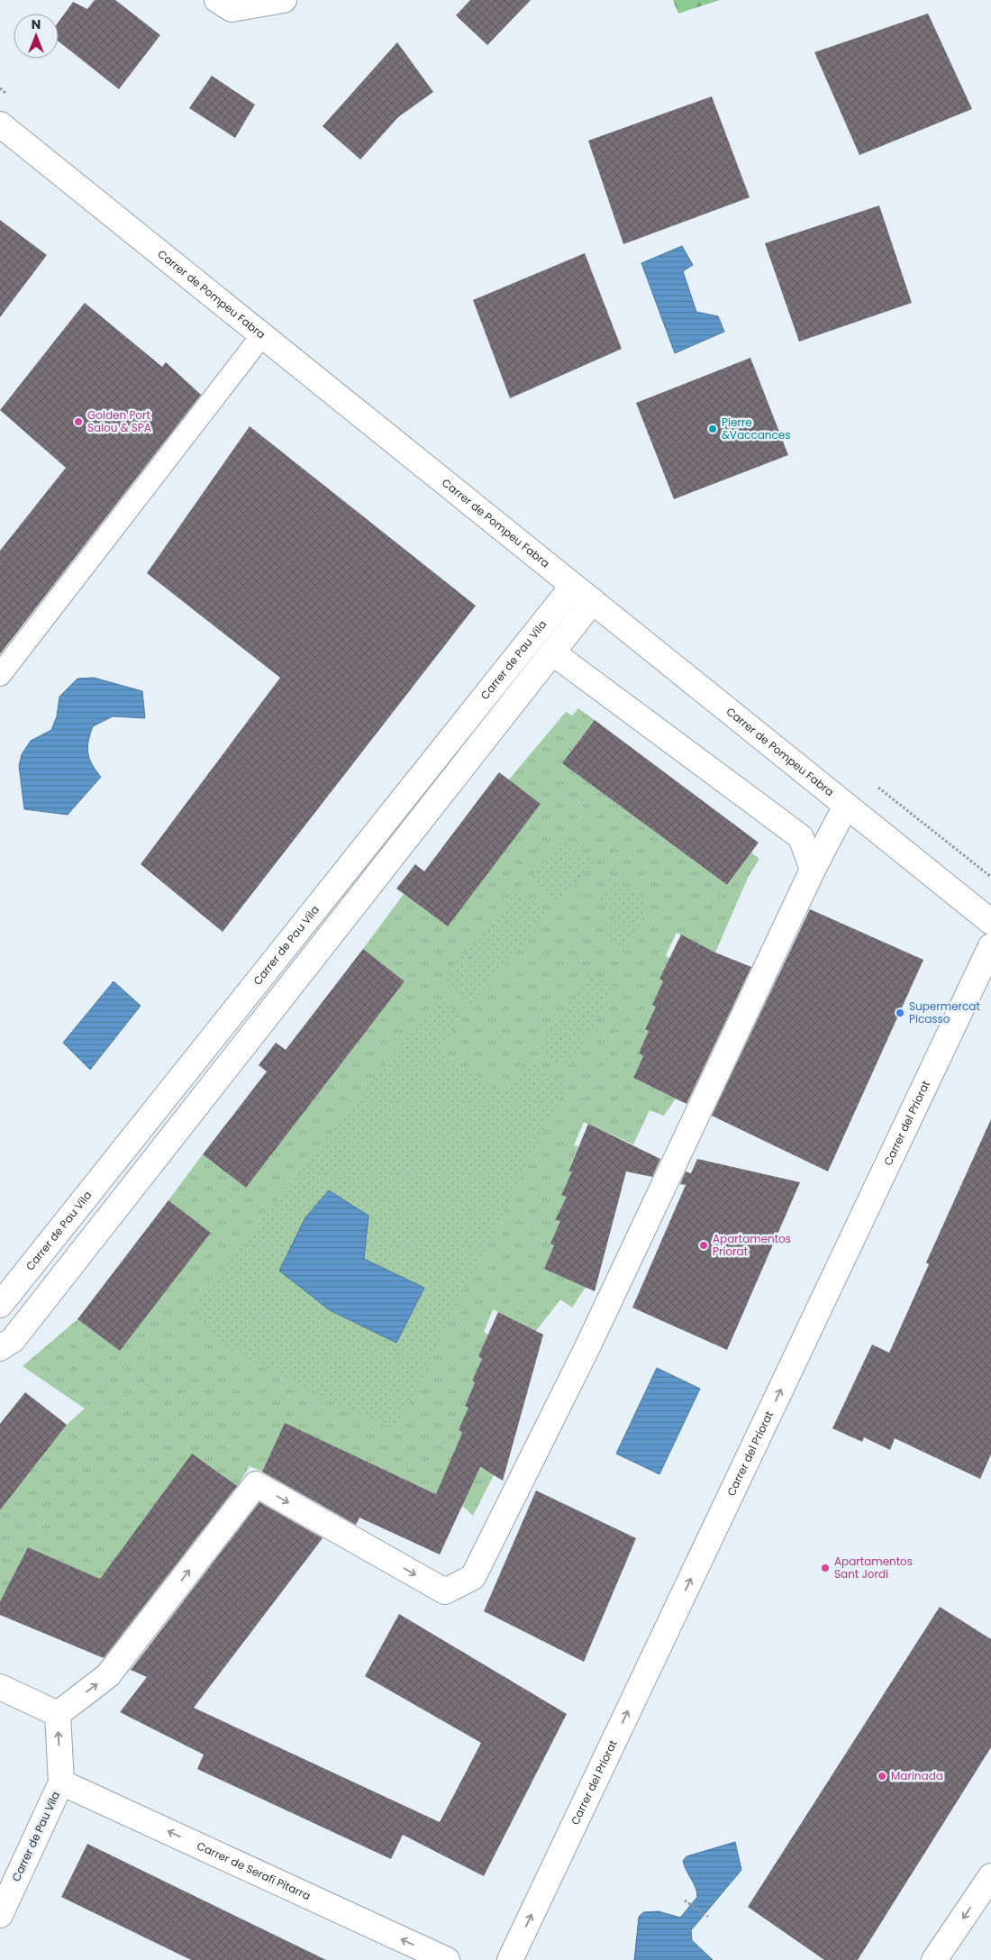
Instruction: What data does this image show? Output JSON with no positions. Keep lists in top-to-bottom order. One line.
{"streets":{"street":["Carrer de Pompeu Fabra","Carrer de Pau Vila","Carrer del Priorat","Carrer de Serafí Pitarra"]},"crossings":[["Carrer de Pompeu Fabra","Carrer de Pau Vila"],["Carrer de Pau Vila","Carrer de Serafí Pitarra"]],"one_way":["Carrer del Priorat","Carrer de Serafí Pitarra"],"places":["Golden Port Salou & SPA","Pierre &Vaccances","Supermercat Picasso","Apartamentos Priorat","Apartamentos Sant Jordi","Marinada"],"north":"top"}
